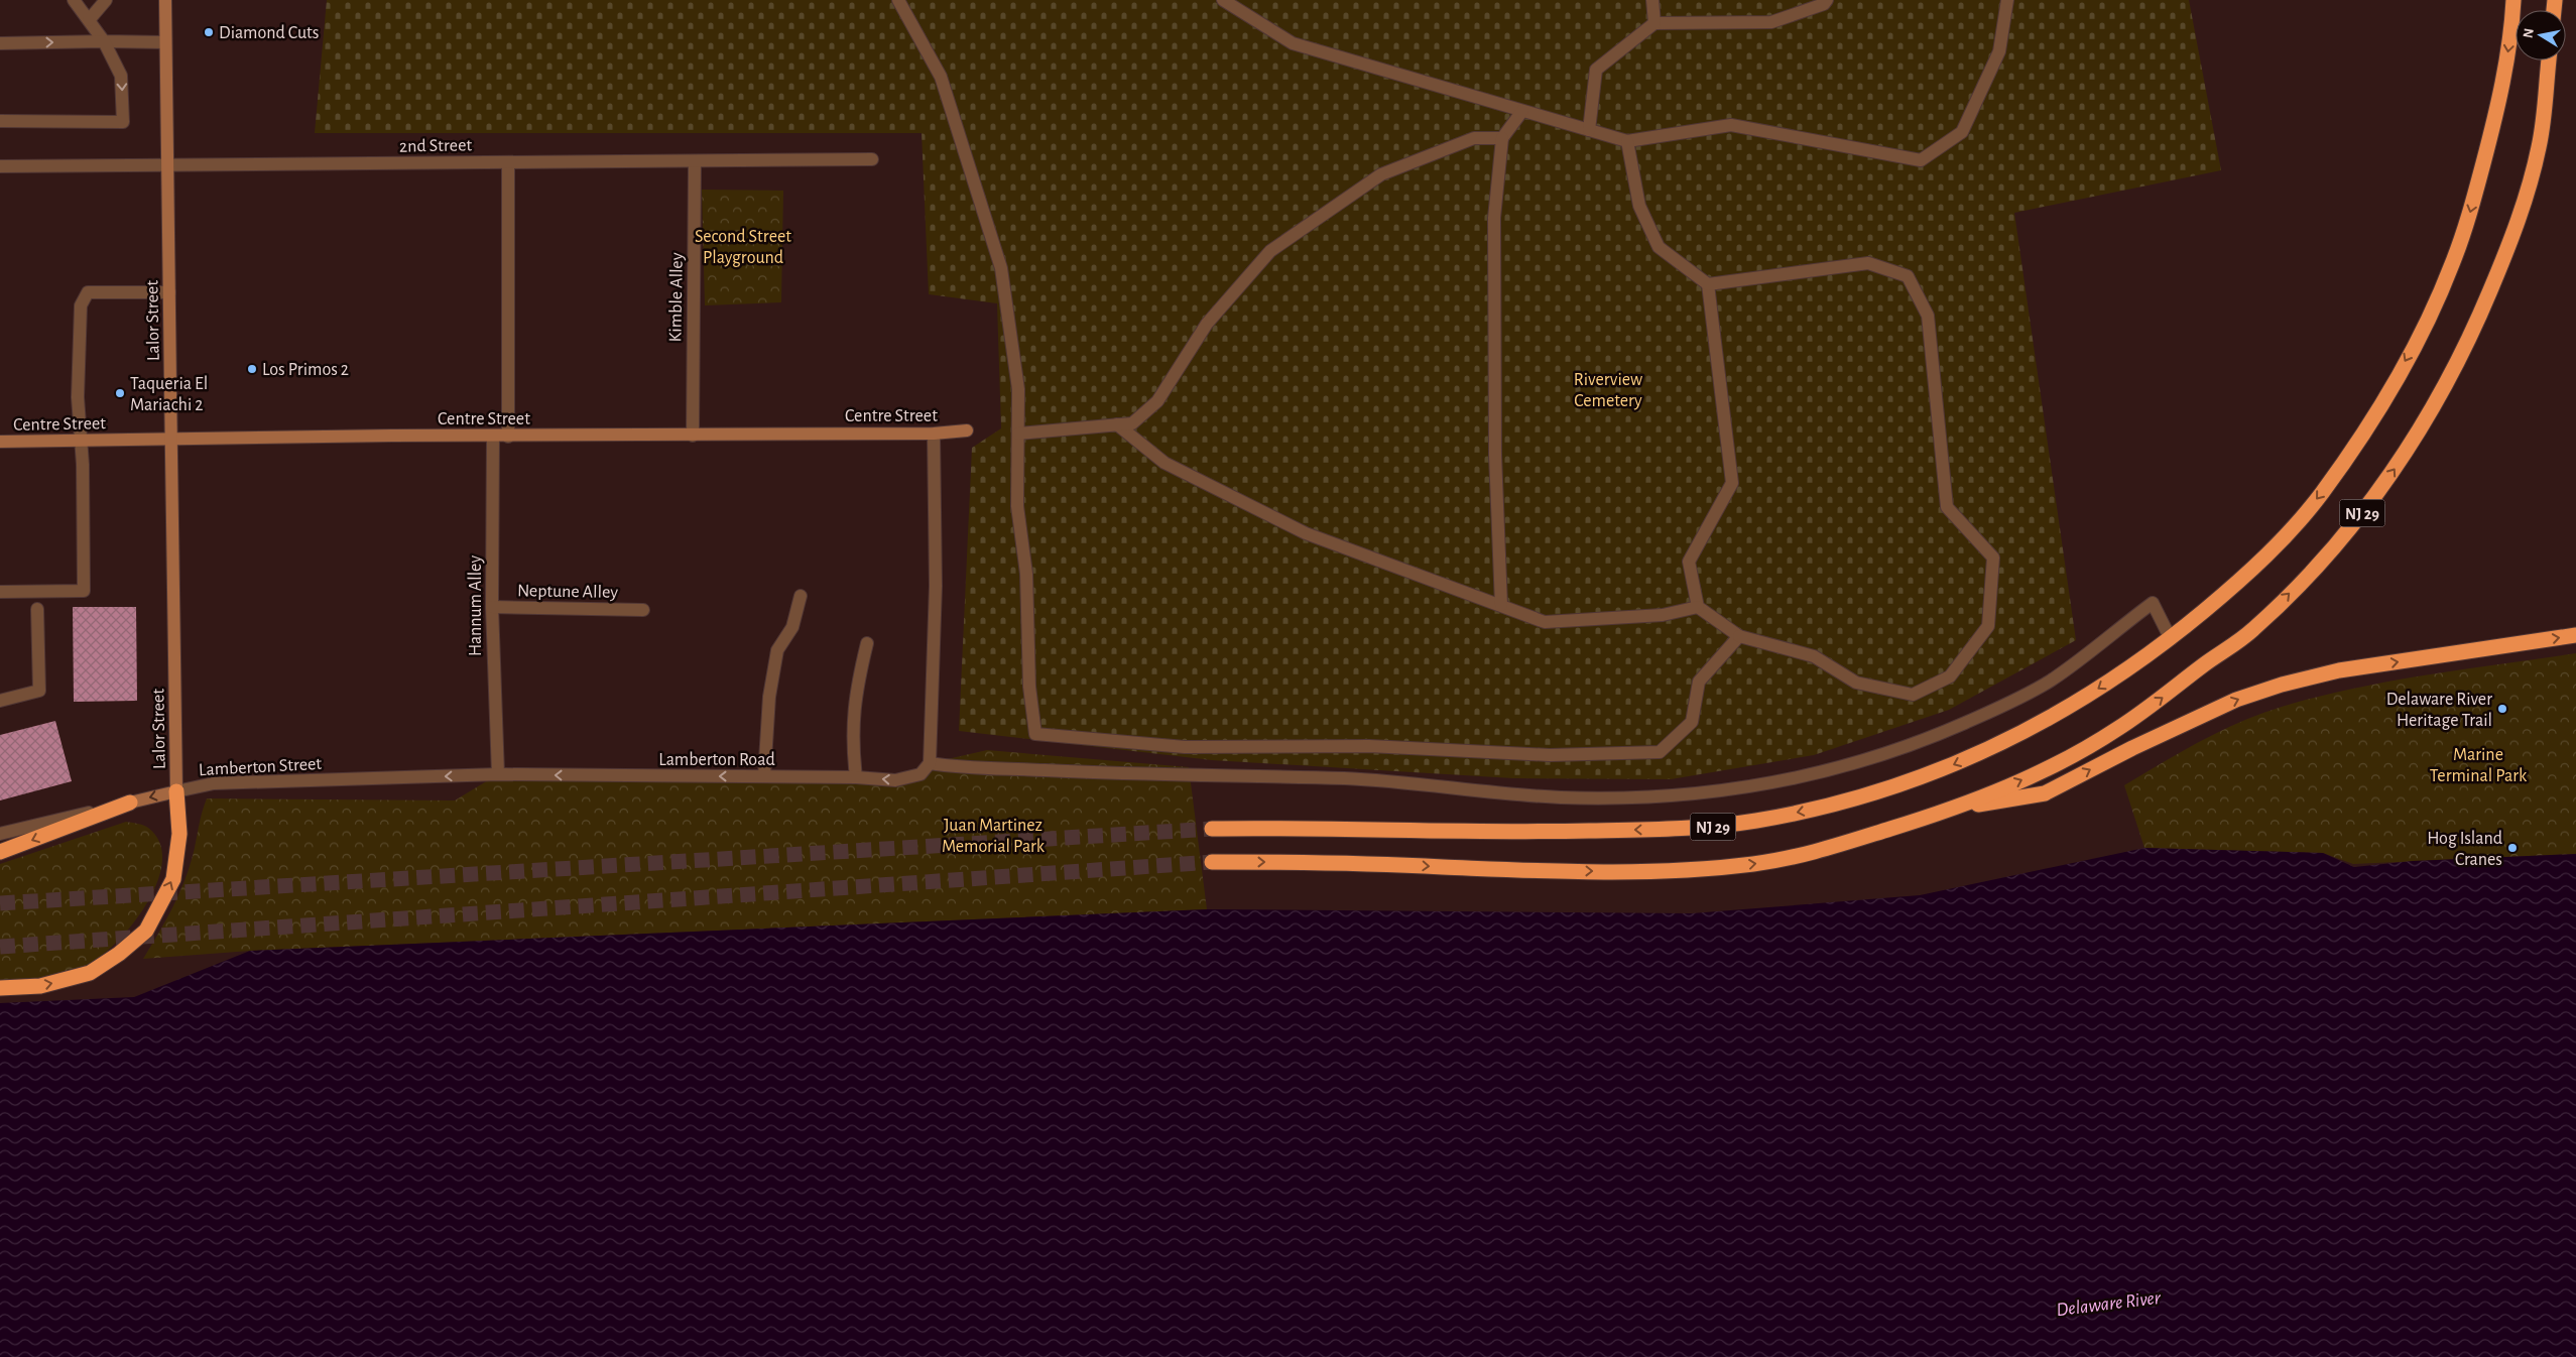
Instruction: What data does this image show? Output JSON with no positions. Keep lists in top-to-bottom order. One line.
{"streets":{"highway":["NJ 29"],"street":["2nd Street","Kimble Alley","Lalor Street","Centre Street","Neptune Alley","Hannum Alley","Lamberton Road","Lamberton Street"]},"crossings":[["2nd Street","Kimble Alley"],["2nd Street","Lalor Street"],["Kimble Alley","Centre Street"],["Lalor Street","Centre Street"],["Lalor Street","Lamberton Street"],["Centre Street","Hannum Alley"],["Neptune Alley","Hannum Alley"],["Hannum Alley","Lamberton Road"],["Hannum Alley","Lamberton Street"],["Lamberton Road","Lamberton Street"]],"one_way":["Lamberton Road","Lamberton Street"],"water":["Delaware River"],"parks":["Second Street Playground","Riverview Cemetery","Marine Terminal Park","Juan Martinez Memorial Park"],"places":["Diamond Cuts","Los Primos 2","Taqueria El Mariachi 2","Delaware River Heritage Trail","Hog Island Cranes"],"north":"left"}
